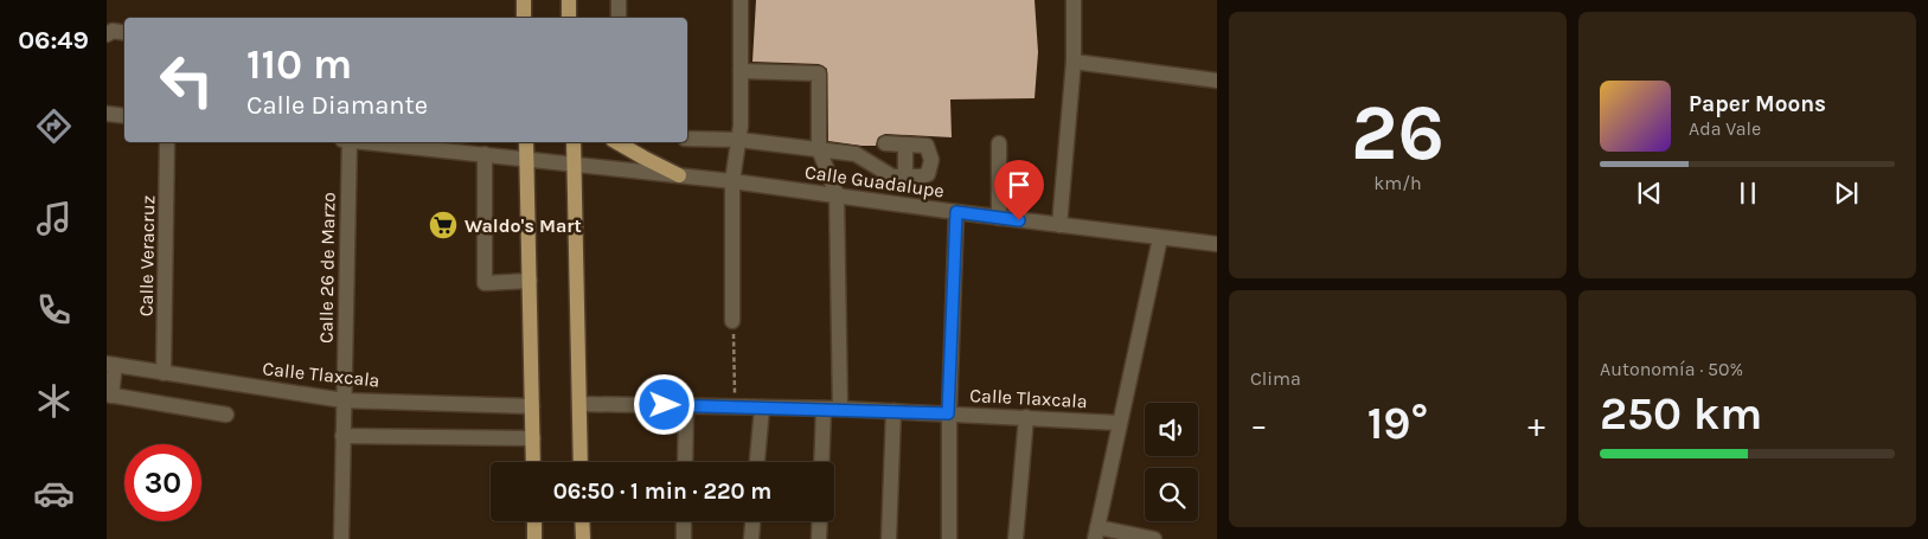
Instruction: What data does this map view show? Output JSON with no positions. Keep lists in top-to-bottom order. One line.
{"streets":{"street":["Calle Guadalupe","Calle Veracruz","Calle 26 de Marzo","Calle Tlaxcala"]},"crossings":[["Calle Veracruz","Calle Tlaxcala"],["Calle 26 de Marzo","Calle Tlaxcala"]],"places":{"supermarket":["Waldo's Mart"]},"page":{"tabs":"06:49","tile":[["26","km/h"],"Clima",["Autonomía · 50%","250 km"]],"turn":["110 m","Calle Diamante"],"song":["Paper Moons","Ada Vale"],"heat":["−","19°","+"],"limit":"30","trip":"06:50 · 1 min · 220 m"}}
